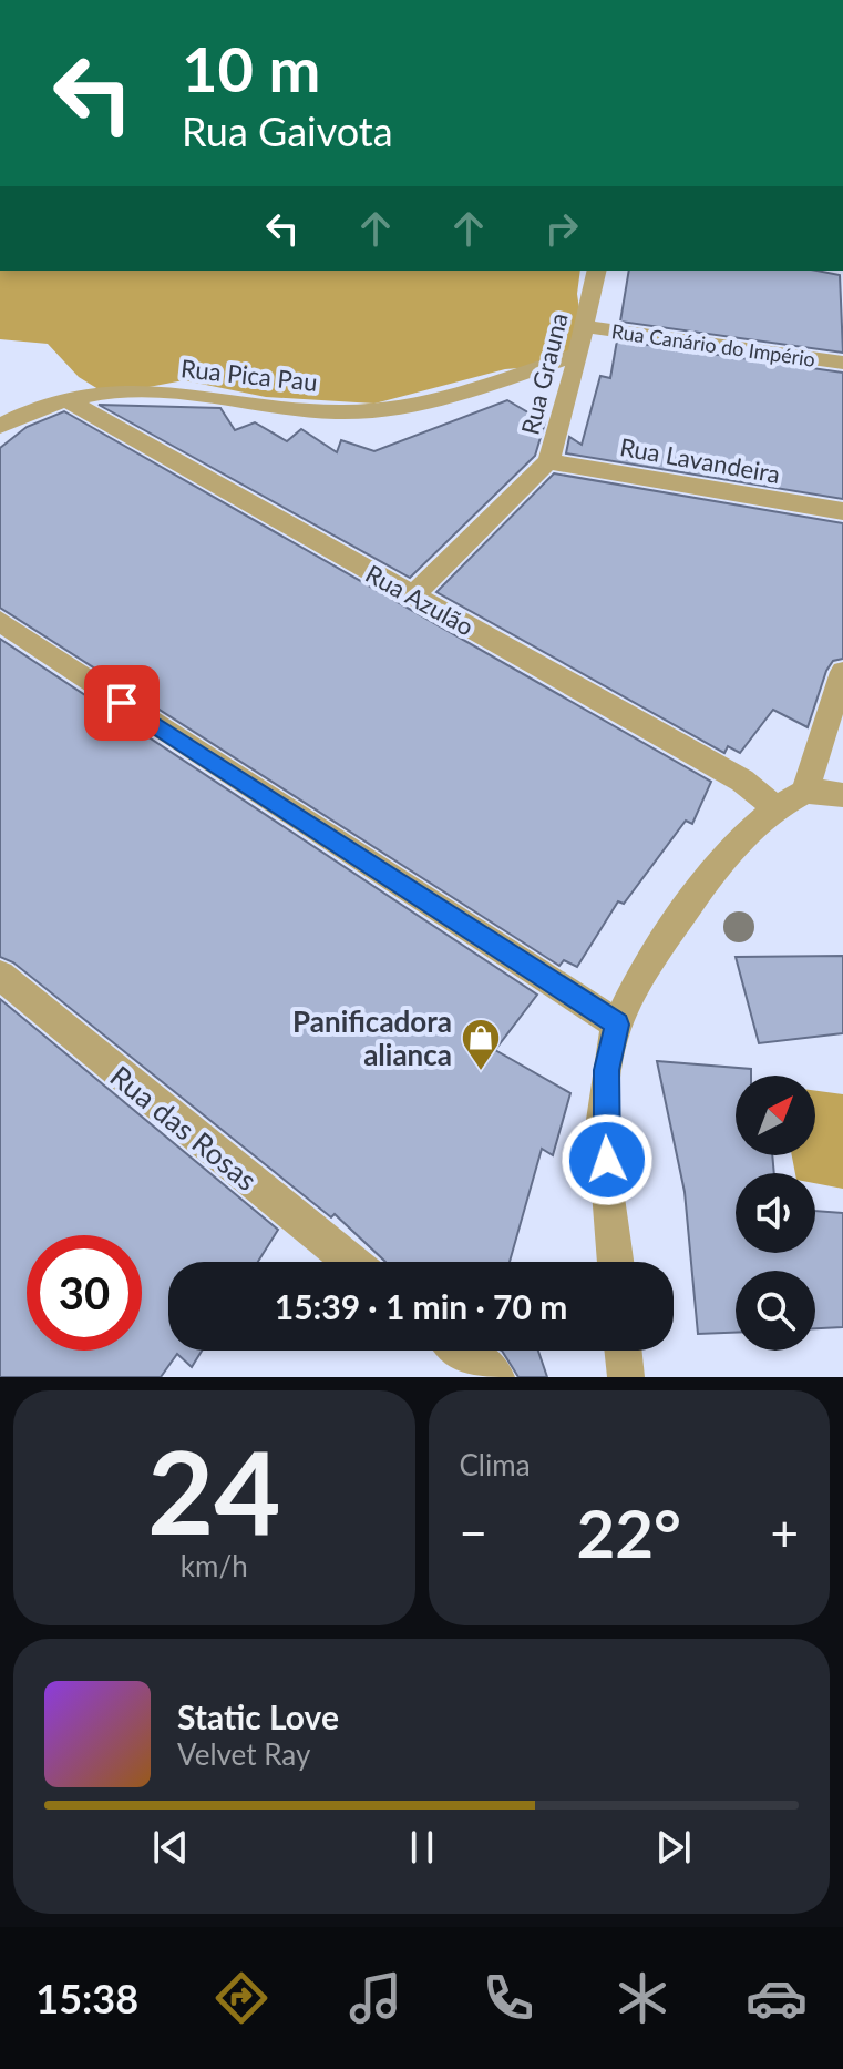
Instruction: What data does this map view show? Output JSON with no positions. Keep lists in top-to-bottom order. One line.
{"streets":{"street":["Rua Canário do Império","Rua Grauna","Rua Pica Pau","Rua Lavandeira","Rua Azulão","Rua das Rosas"]},"crossings":[["Rua Canário do Império","Rua Grauna"],["Rua Grauna","Rua Pica Pau"],["Rua Grauna","Rua Lavandeira"],["Rua Grauna","Rua Azulão"],["Rua Pica Pau","Rua Azulão"]],"places":{"shop":["Panificadora alianca"]},"north":"top right","page":{"turn":["10 m","Rua Gaivota"],"limit":"30","trip":"15:39 · 1 min · 70 m","tile":[["24","km/h"],"Clima"],"heat":["−","22°","+"],"song":["Static Love","Velvet Ray"],"tabs":"15:38"}}
